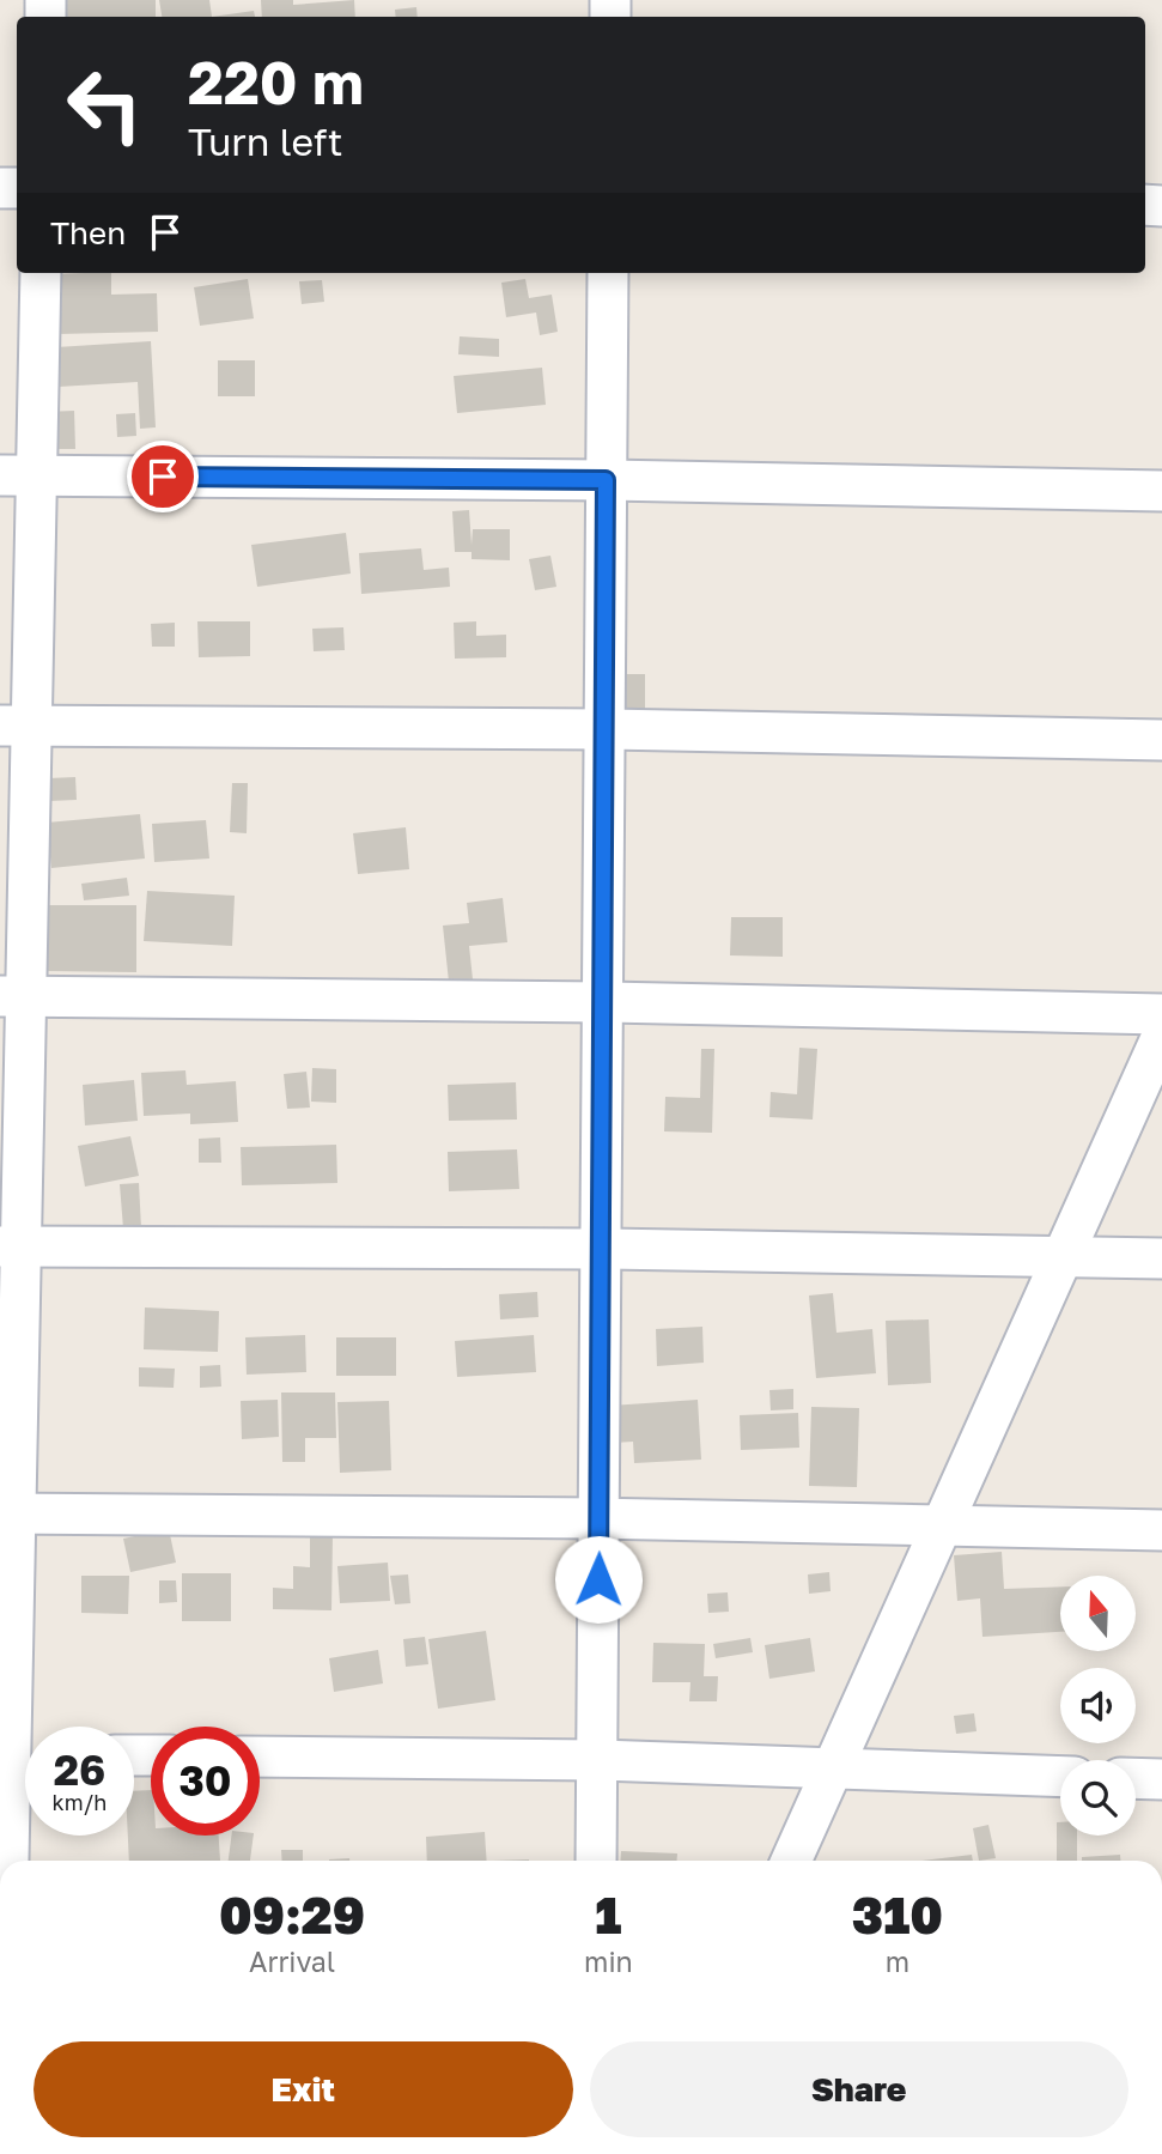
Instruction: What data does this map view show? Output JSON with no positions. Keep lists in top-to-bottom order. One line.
{"north":"top","page":{"turn":["220 m","Turn left"],"then":"Then","speed":"26 km/h","limit":"30","eta":["09:29","Arrival","1","min","310","m"],"buttons":["Exit","Share"]}}
